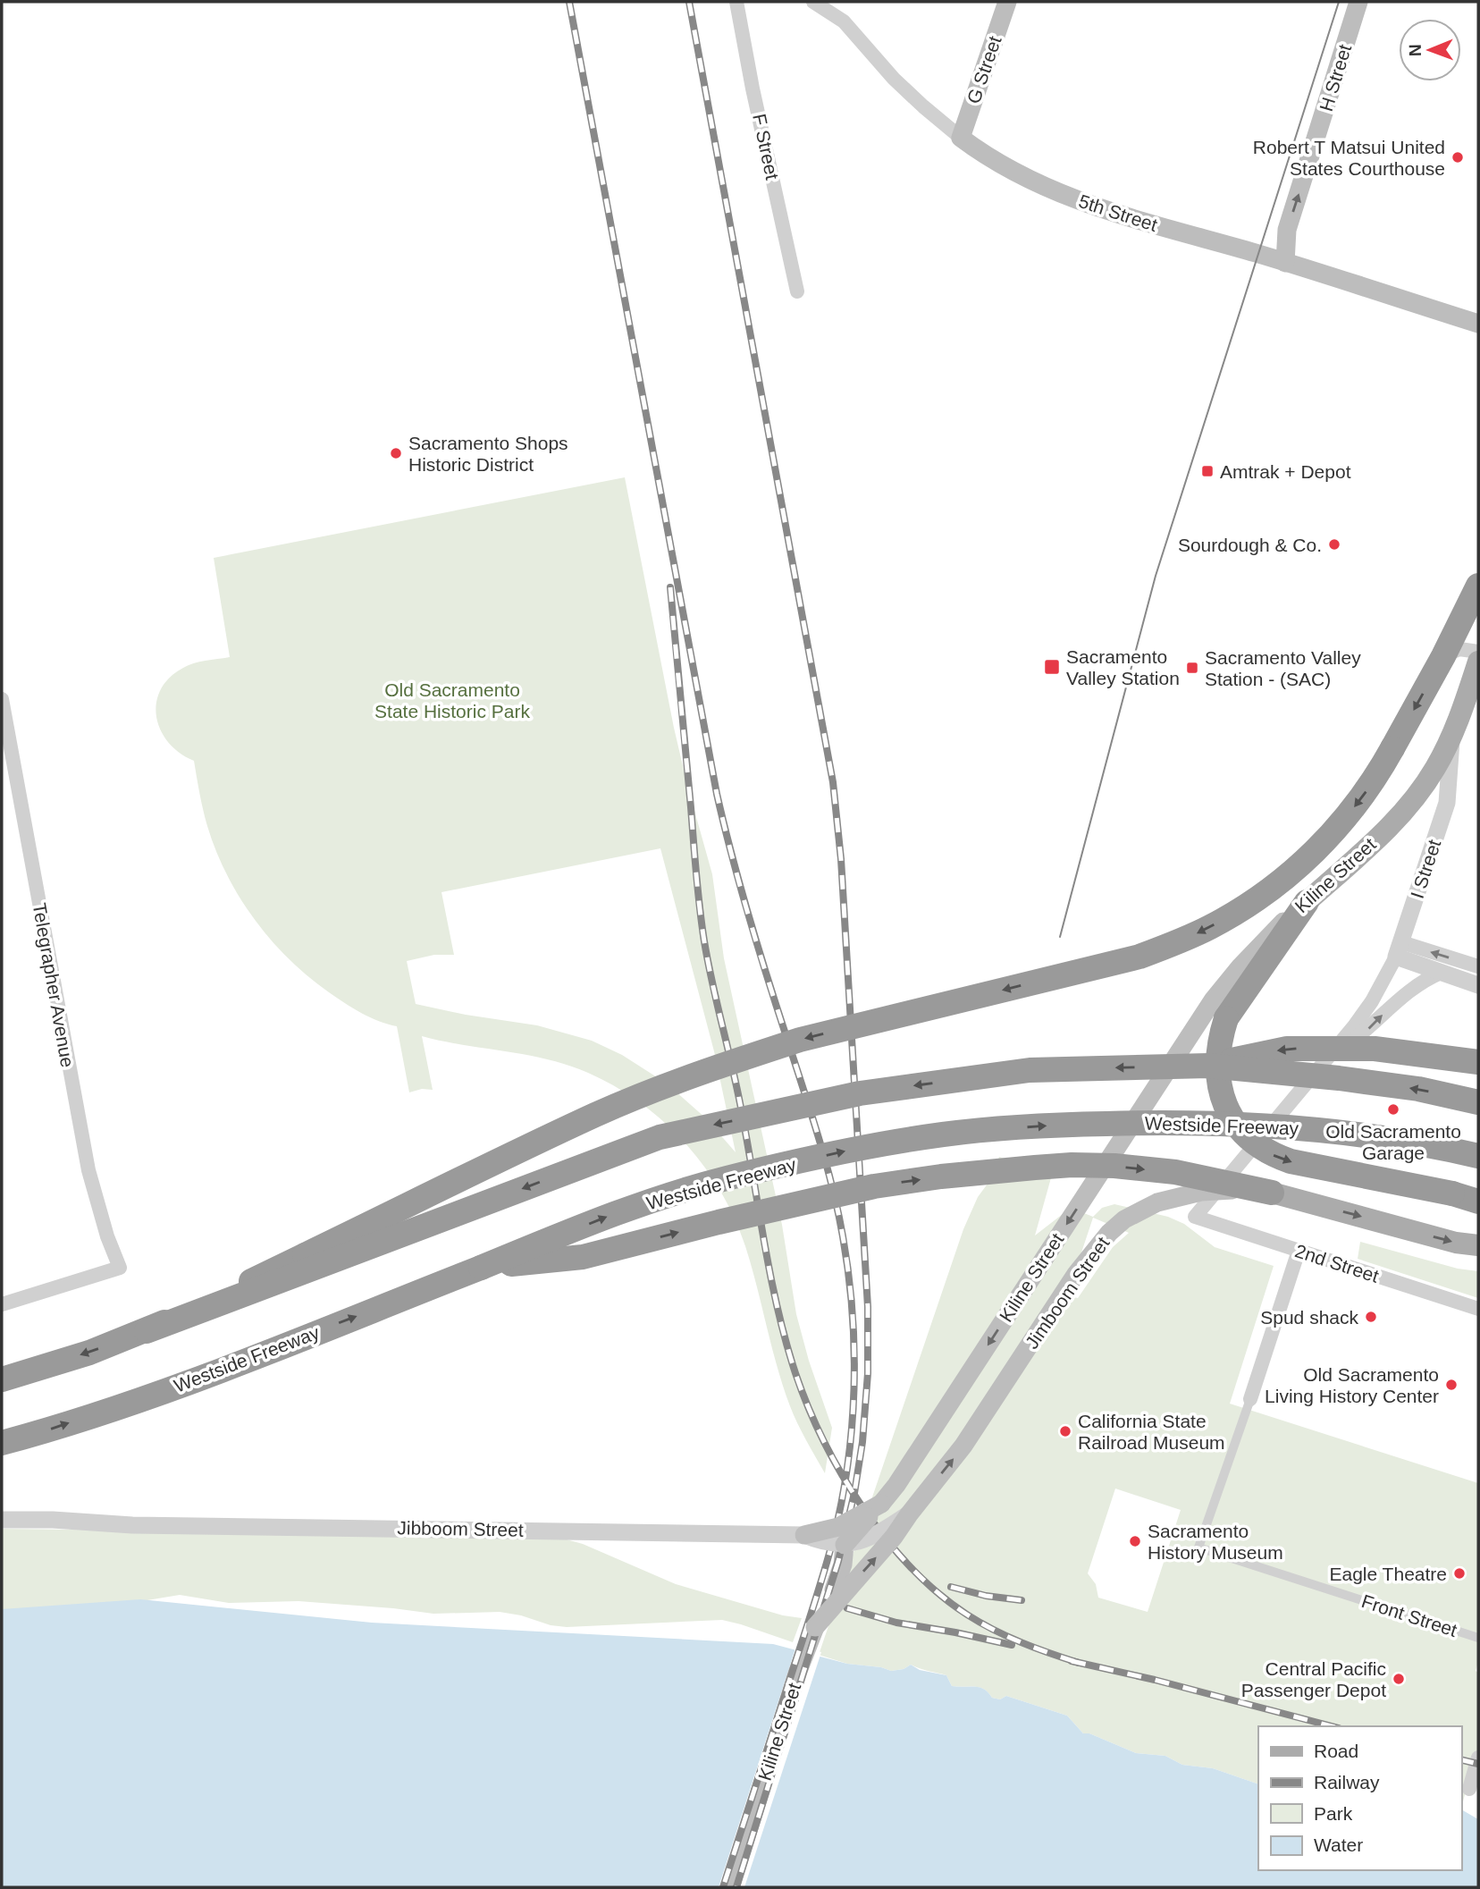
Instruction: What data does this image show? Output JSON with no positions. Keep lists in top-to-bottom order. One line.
{"streets":{"highway":["Westside Freeway"],"main road":["G Street","H Street","5th Street","I Street","Kiline Street","Jimboom Street"],"street":["F Street","Telegrapher Avenue","2nd Street","Jibboom Street","Front Street"]},"crossings":[["G Street","5th Street"],["H Street","5th Street"],["I Street","Kiline Street"],["I Street","2nd Street"],["Kiline Street","Jimboom Street"],["Kiline Street","Jibboom Street"],["Jimboom Street","Jibboom Street"]],"one_way":["H Street","Kiline Street","Jimboom Street"],"parks":["Old Sacramento State Historic Park"],"places":{"other":["Robert T Matsui United States Courthouse","Sacramento Shops Historic District","Sourdough & Co.","Old Sacramento Garage","Spud shack","Old Sacramento Living History Center","California State Railroad Museum","Sacramento History Museum","Eagle Theatre","Central Pacific Passenger Depot"],"transit":["Amtrak + Depot","Sacramento Valley Station","Sacramento Valley Station - (SAC)"]},"legend":["Road","Railway","Park","Water"],"north":"left"}
